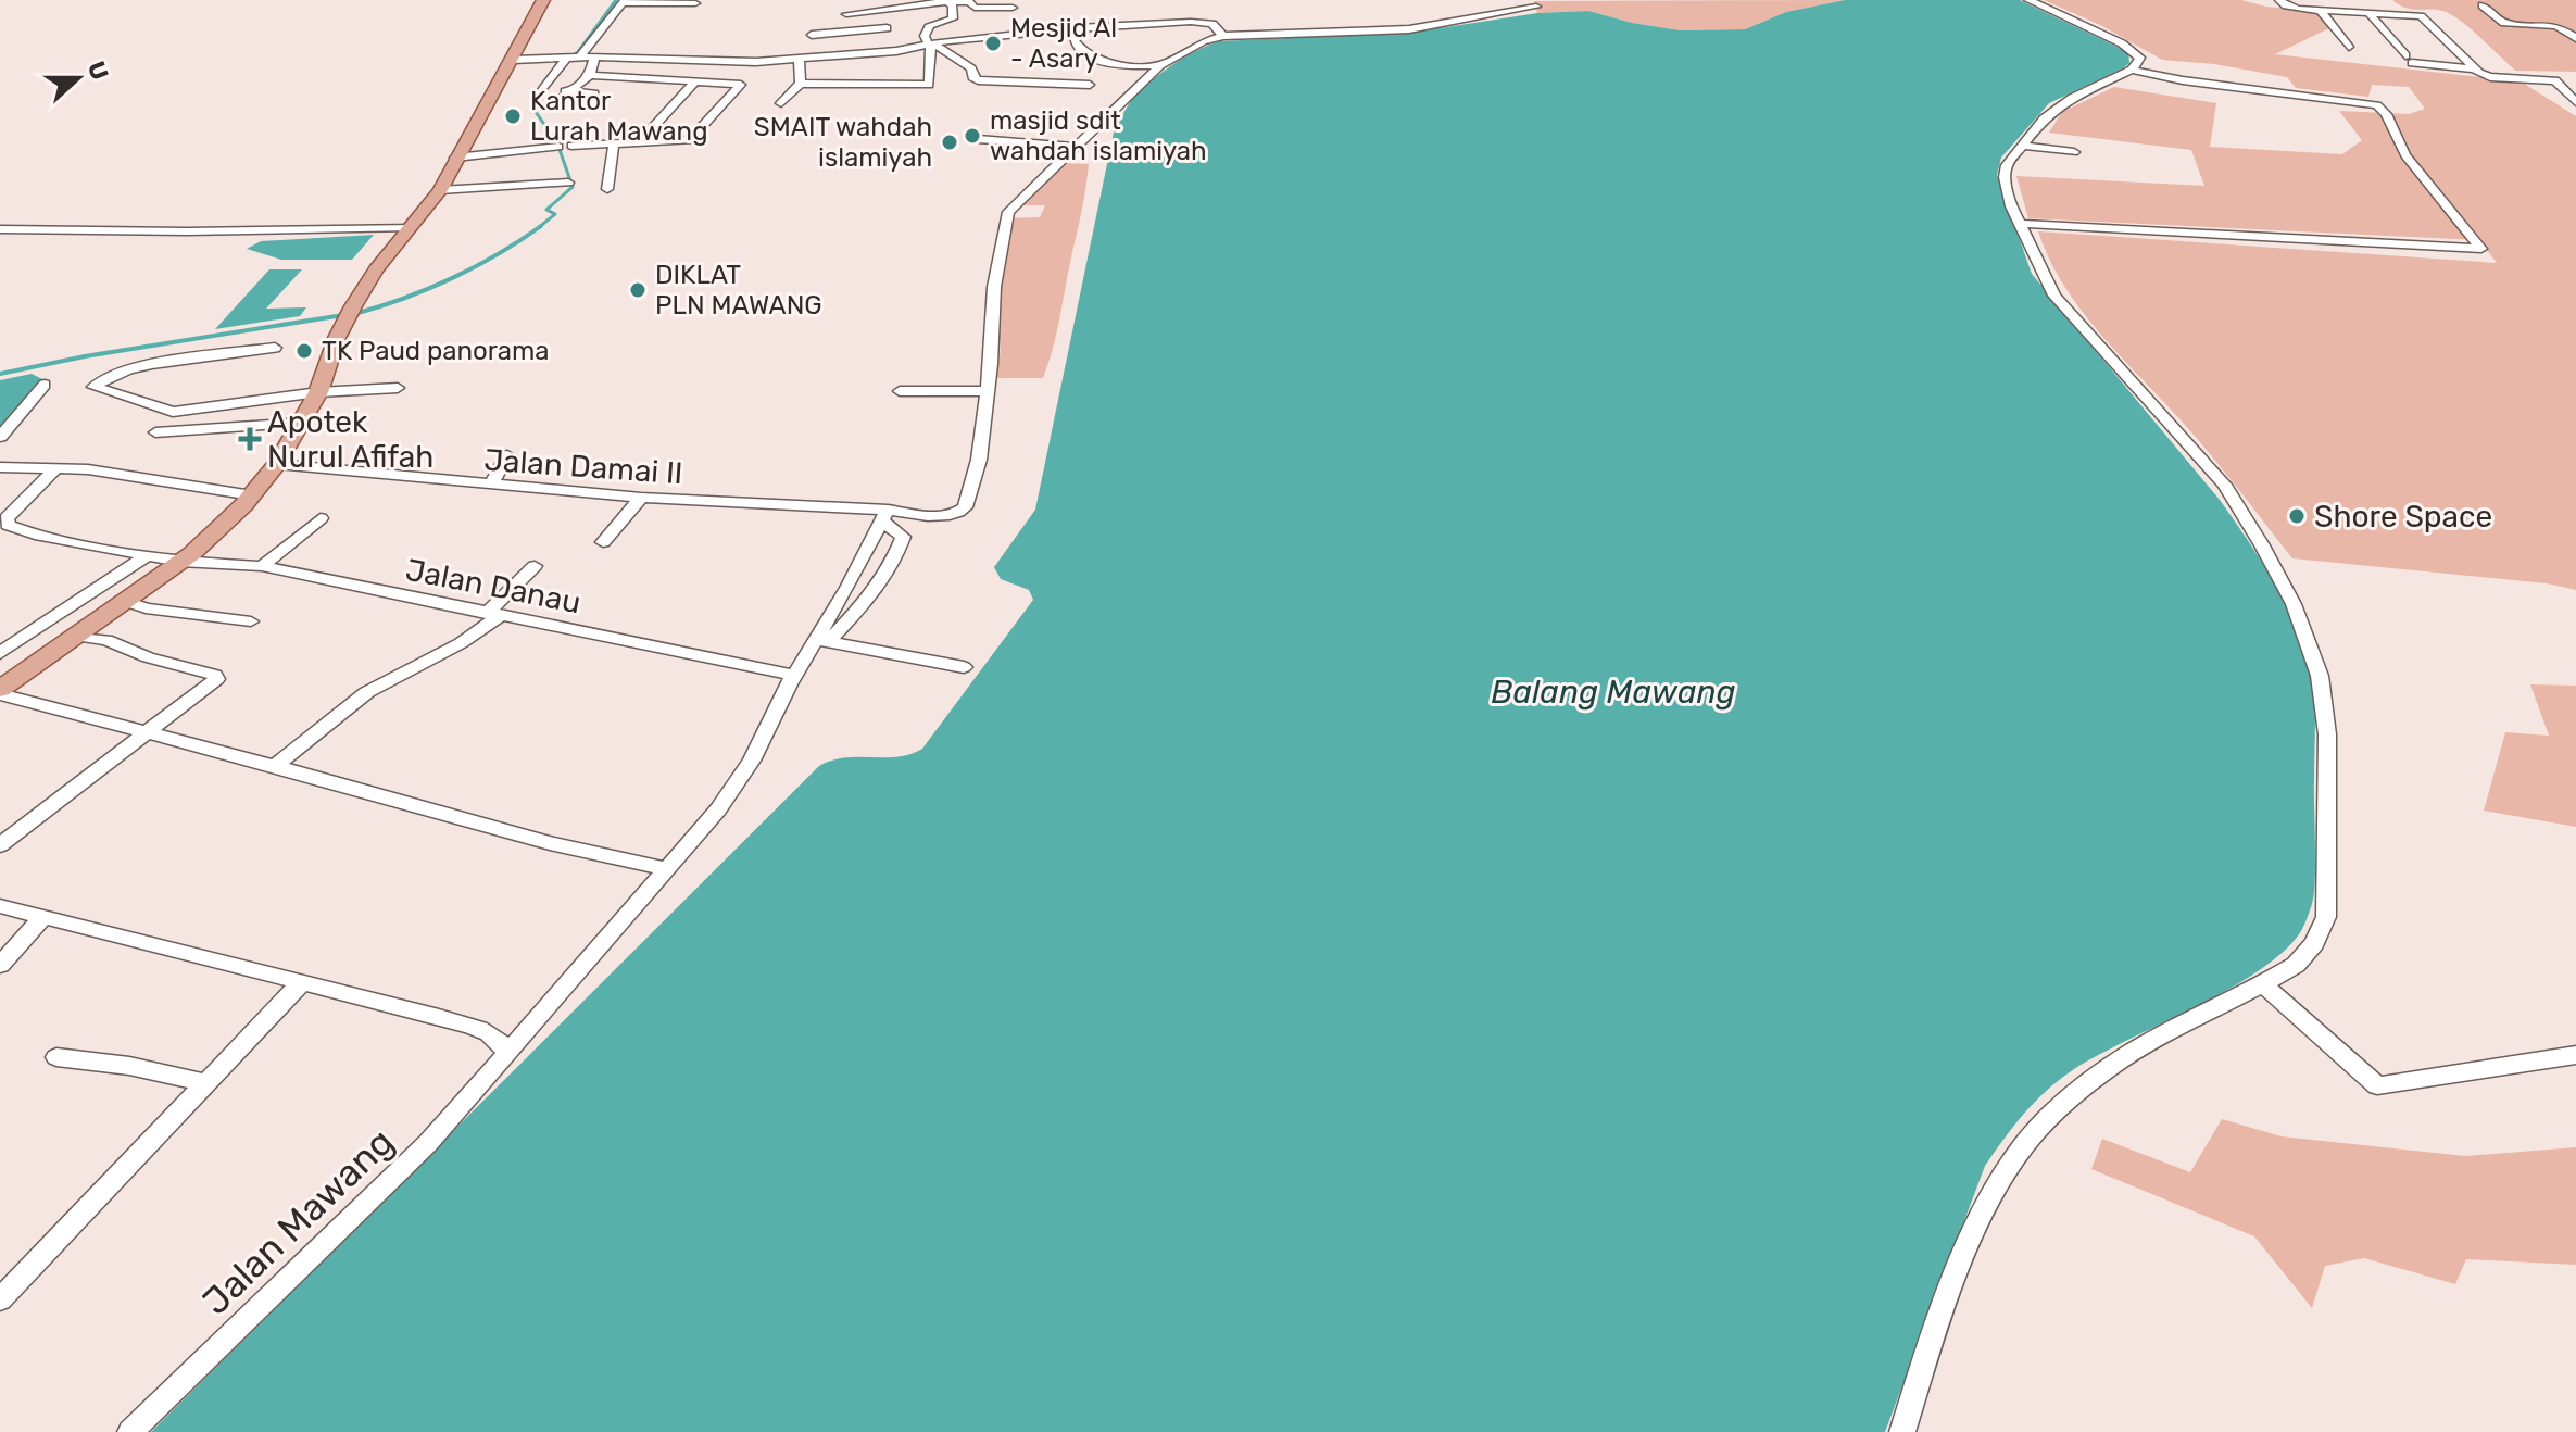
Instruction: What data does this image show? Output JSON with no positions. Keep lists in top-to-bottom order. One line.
{"streets":{"street":["Jalan Damai II","Jalan Danau","Jalan Mawang"]},"crossings":[["Jalan Danau","Jalan Mawang"]],"water":["Balang Mawang"],"places":{"other":["Mesjid Al - Asary","Kantor Lurah Mawang","masjid sdit wahdah islamiyah","SMAIT wahdah islamiyah","DIKLAT PLN MAWANG","TK Paud panorama","Shore Space"],"health":["Apotek Nurul Afifah"]},"north":"right"}
